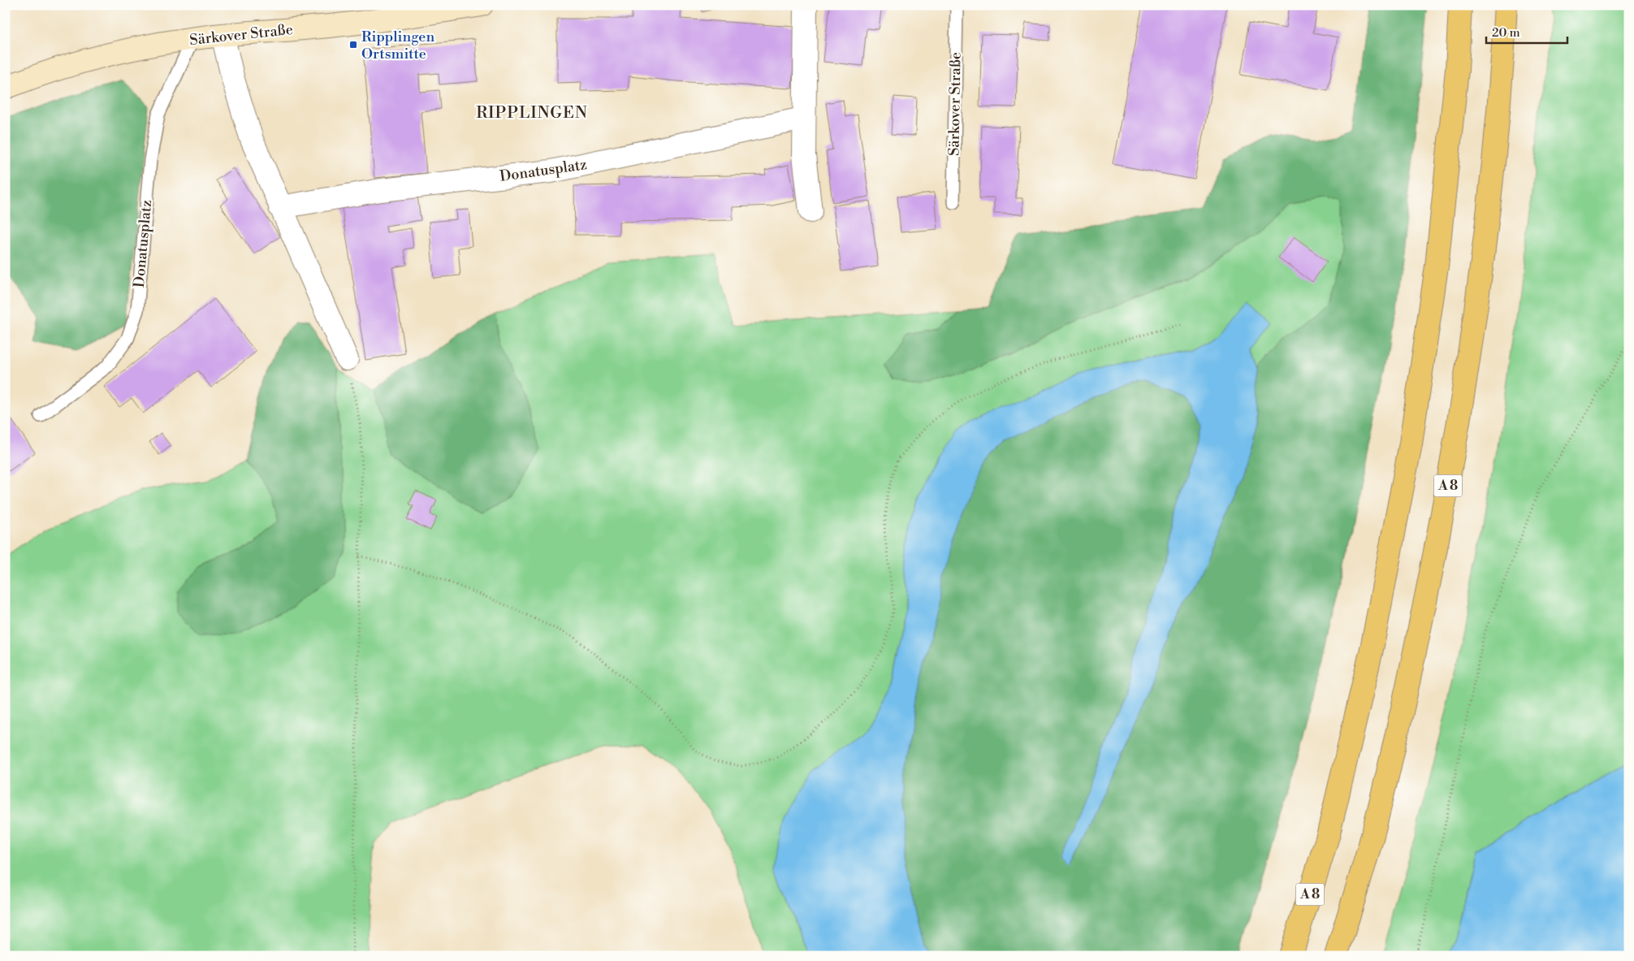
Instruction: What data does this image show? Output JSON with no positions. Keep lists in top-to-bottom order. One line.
{"streets":{"highway":["A 8"],"main road":["Särkover Straße"],"street":["Donatusplatz"]},"crossings":[["Särkover Straße","Donatusplatz"]],"districts":["RIPPLINGEN"],"places":{"transit":["Ripplingen Ortsmitte"]},"scale_bar":"20 m"}
